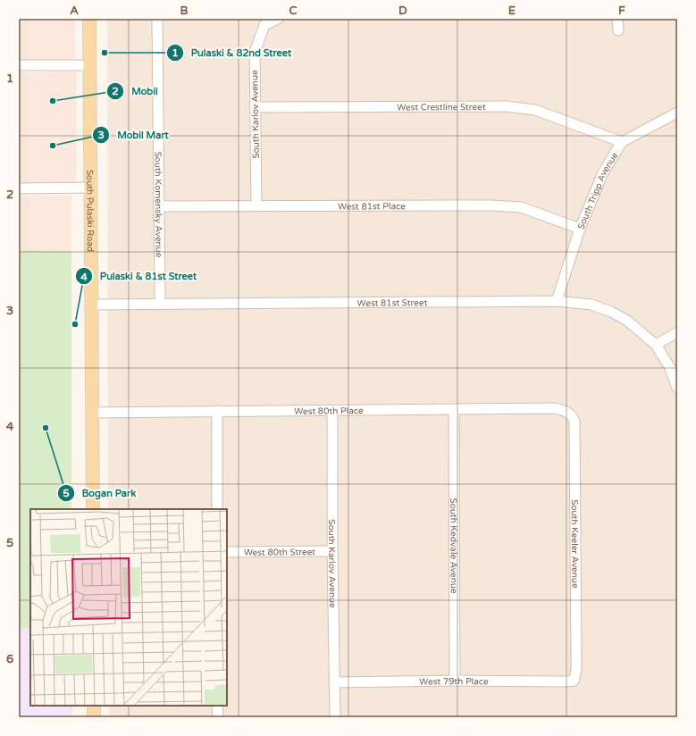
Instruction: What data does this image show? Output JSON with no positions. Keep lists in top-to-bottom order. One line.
{"streets":{"main road":["South Pulaski Road"],"street":["West Crestline Street","South Karlov Avenue","South Tripp Avenue","South Komensky Avenue","West 81st Place","West 81st Street","West 80th Place","South Keeler Avenue","South Kedvale Avenue","West 80th Street","West 79th Place"]},"crossings":[["West Crestline Street","South Karlov Avenue"],["West Crestline Street","South Tripp Avenue"],["South Karlov Avenue","West 81st Place"],["South Karlov Avenue","West 80th Place"],["South Karlov Avenue","West 80th Street"],["South Karlov Avenue","West 79th Place"],["South Tripp Avenue","West 81st Place"],["South Tripp Avenue","West 81st Street"],["South Komensky Avenue","West 81st Place"],["South Komensky Avenue","West 81st Street"],["South Pulaski Road","West 81st Street"],["South Pulaski Road","West 80th Place"],["West 80th Place","South Keeler Avenue"],["West 80th Place","South Kedvale Avenue"],["South Keeler Avenue","West 79th Place"],["South Kedvale Avenue","West 79th Place"]],"places":["Pulaski & 82nd Street","Mobil","Mobil Mart","Pulaski & 81st Street","Bogan Park"],"grid":{"columns":["A","B","C","D","E","F"],"rows":["1","2","3","4","5","6"]}}
